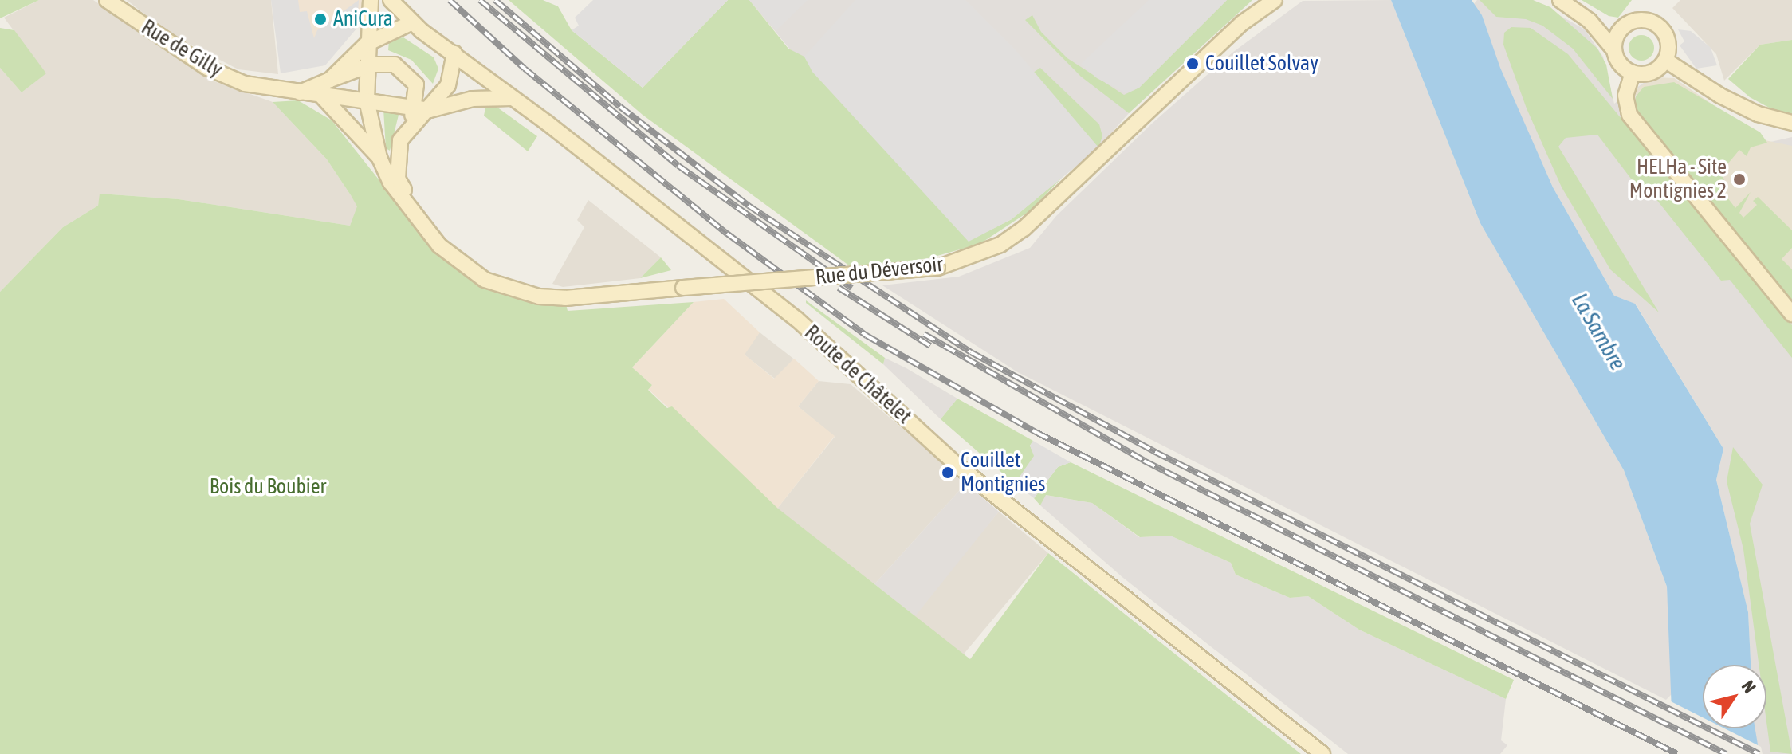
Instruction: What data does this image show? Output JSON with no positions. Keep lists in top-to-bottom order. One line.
{"streets":{"main road":["Rue de Gilly","Rue du Déversoir","Route de Châtelet"]},"crossings":[["Rue de Gilly","Rue du Déversoir"],["Rue du Déversoir","Route de Châtelet"]],"water":["La Sambre"],"parks":["Bois du Boubier"],"places":["AniCura","Couillet Solvay","HELHa - Site Montignies 2","Couillet Montignies"],"north":"top right"}
